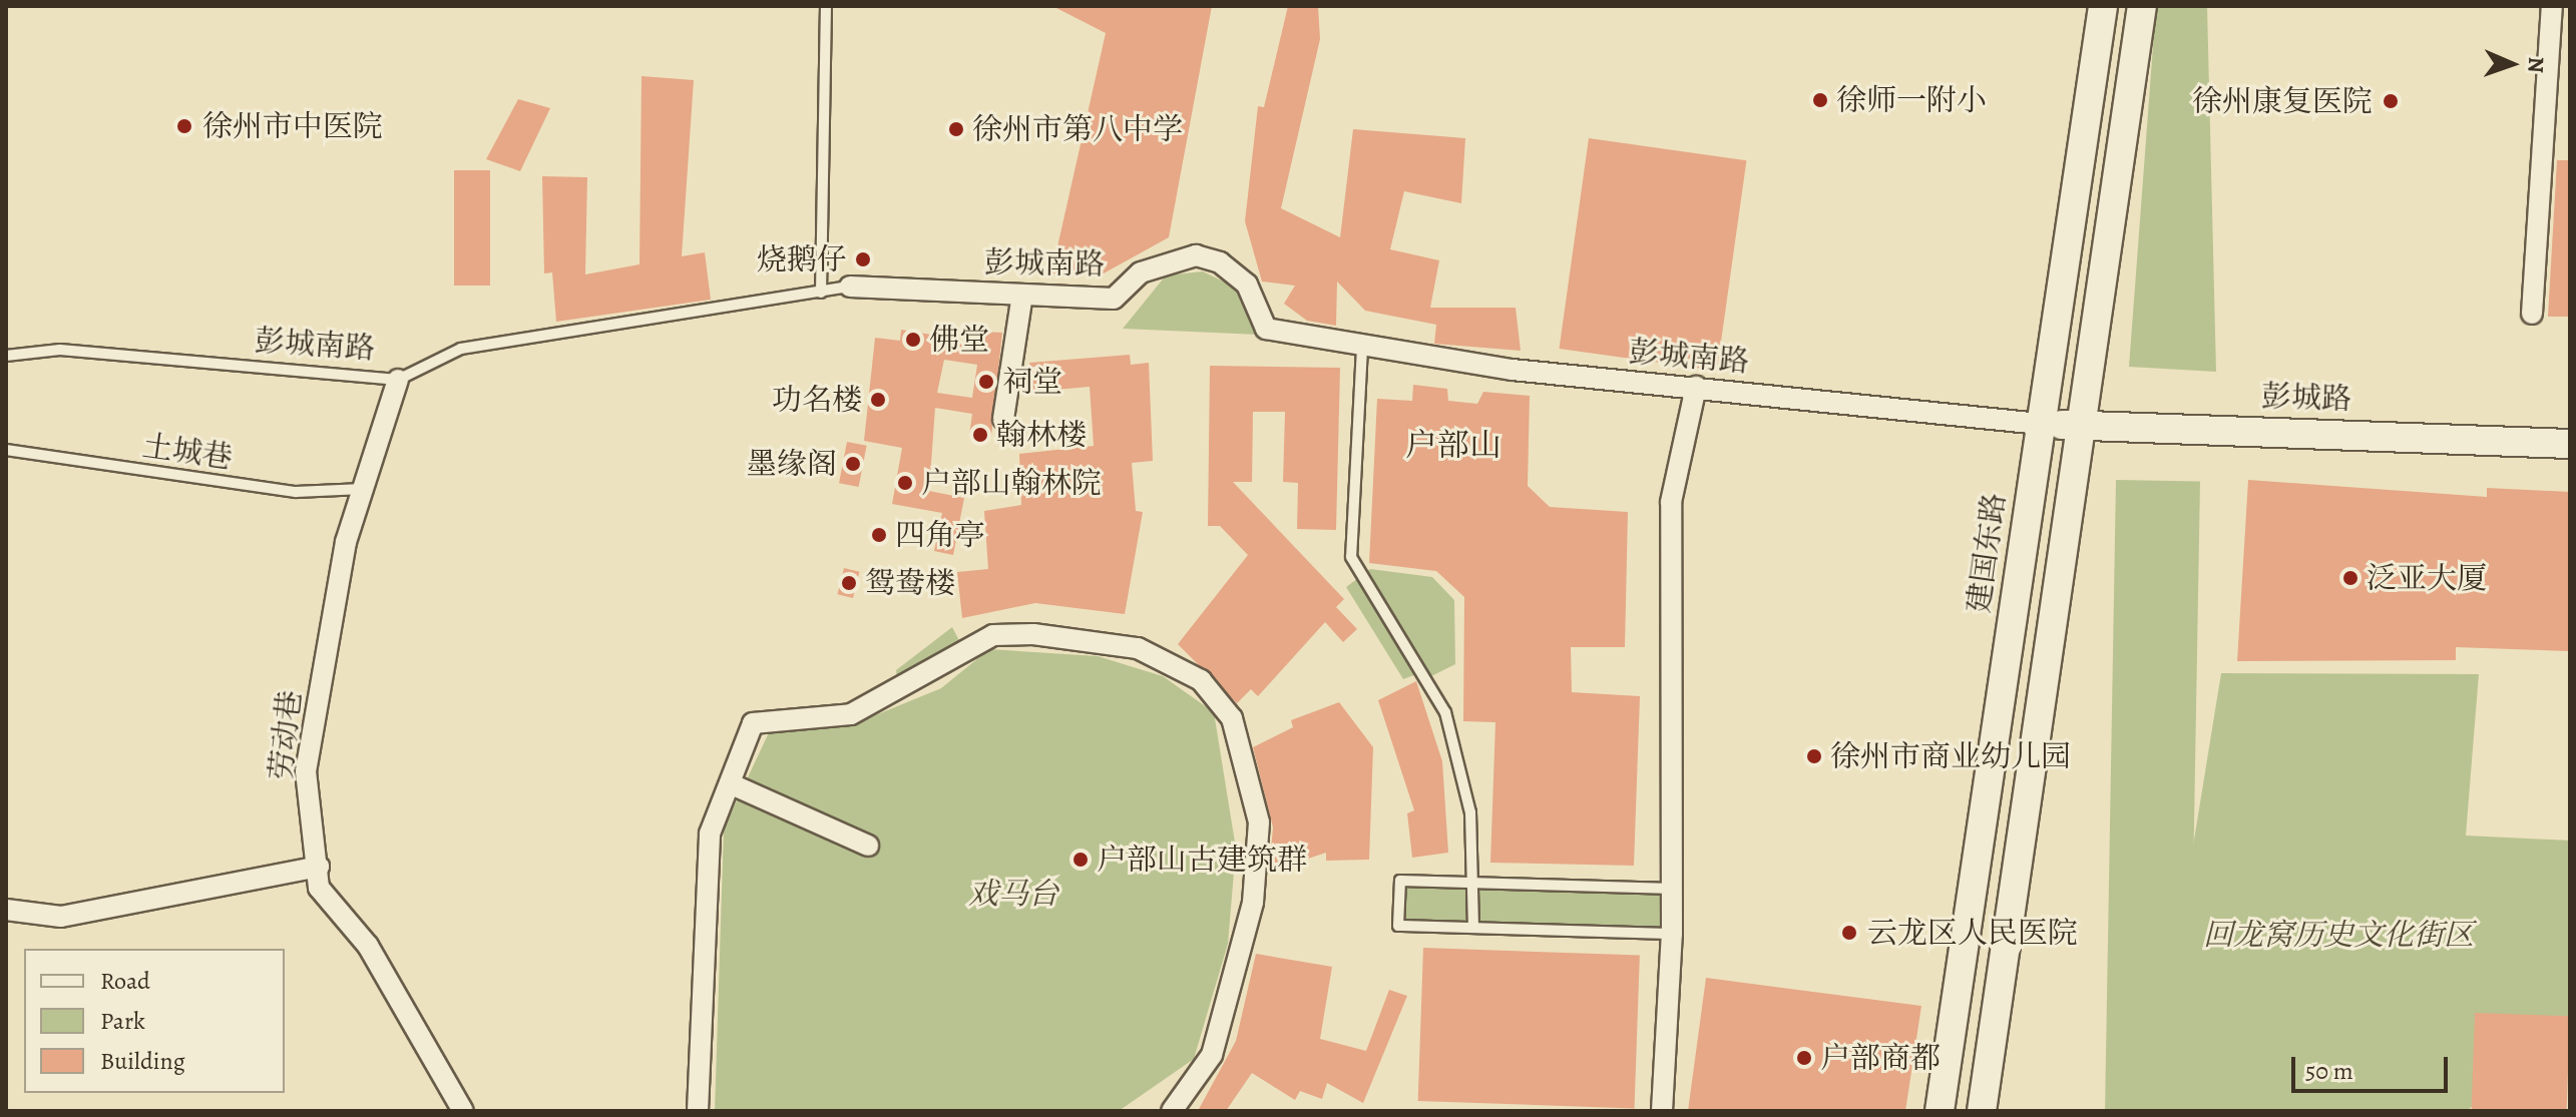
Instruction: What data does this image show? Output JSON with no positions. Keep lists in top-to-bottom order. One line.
{"streets":{"main road":["彭城路","建国东路"],"street":["彭城南路","劳动巷"],"lane":["土城巷"]},"crossings":[["彭城南路","彭城路"],["彭城南路","建国东路"],["彭城南路","劳动巷"],["彭城路","建国东路"],["土城巷","劳动巷"]],"districts":["户部山"],"parks":["戏马台","回龙窝历史文化街区"],"places":["徐师一附小","徐州康复医院","徐州市中医院","徐州市第八中学","烧鹅仔","佛堂","祠堂","功名楼","翰林楼","墨缘阁","户部山翰林院","四角亭","泛亚大厦","鸳鸯楼","徐州市商业幼儿园","户部山古建筑群","云龙区人民医院","户部商都"],"legend":["Road","Park","Building"],"scale_bar":"50 m","north":"right"}
